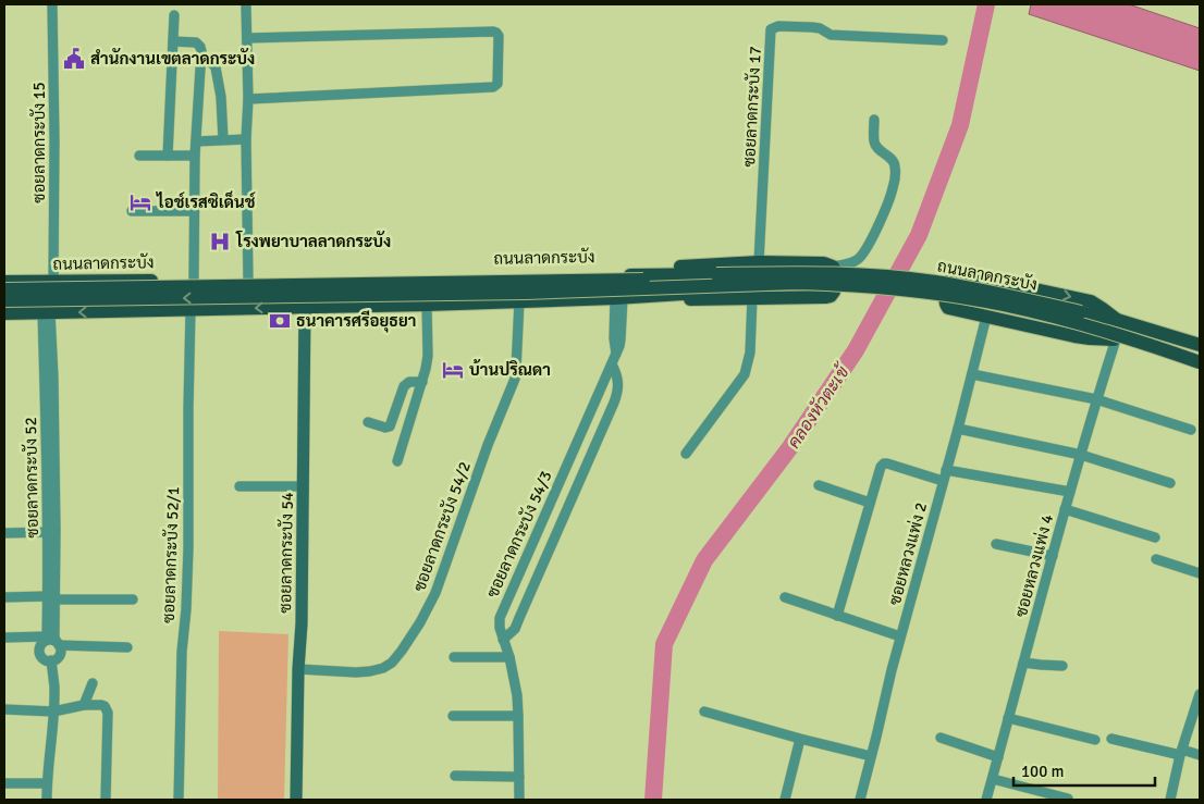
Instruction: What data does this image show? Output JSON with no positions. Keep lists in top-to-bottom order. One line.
{"streets":{"main road":["ถนนลาดกระบัง","ซอยลาดกระบัง 54"],"street":["ซอยลาดกระบัง 17","ซอยลาดกระบัง 15","ซอยลาดกระบัง 52","ซอยลาดกระบัง 54/2","ซอยลาดกระบัง 54/3","ซอยหลวงแพ่ง 2","ซอยลาดกระบัง 52/1","ซอยหลวงแพ่ง 4"]},"crossings":[["ซอยลาดกระบัง 15","ถนนลาดกระบัง"],["ถนนลาดกระบัง","ซอยลาดกระบัง 52"],["ถนนลาดกระบัง","ซอยลาดกระบัง 54/2"],["ถนนลาดกระบัง","ซอยลาดกระบัง 54/3"],["ถนนลาดกระบัง","ซอยลาดกระบัง 54"],["ถนนลาดกระบัง","ซอยลาดกระบัง 52/1"],["ถนนลาดกระบัง","ซอยหลวงแพ่ง 4"],["ซอยลาดกระบัง 54/2","ซอยลาดกระบัง 54"]],"water":["คลองหัวตะเข้"],"places":{"public building":["สำนักงานเขตลาดกระบัง"],"hotel":["ไอช์เรสซิเด็นช์","บ้านปริณดา"],"hospital":["โรงพยาบาลลาดกระบัง"],"bank":["ธนาคารศรีอยุธยา"]},"scale_bar":"100 m"}
